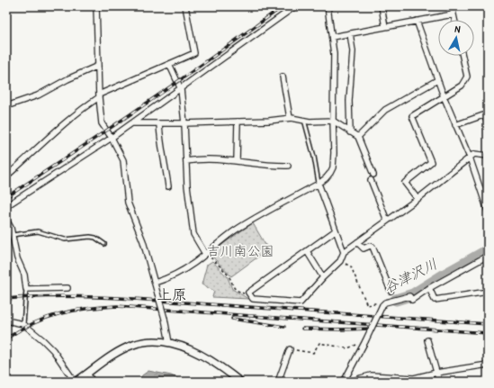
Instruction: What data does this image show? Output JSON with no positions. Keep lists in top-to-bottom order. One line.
{"districts":["上原"],"water":["谷津沢川"],"parks":["吉川南公園"],"north":"top"}
